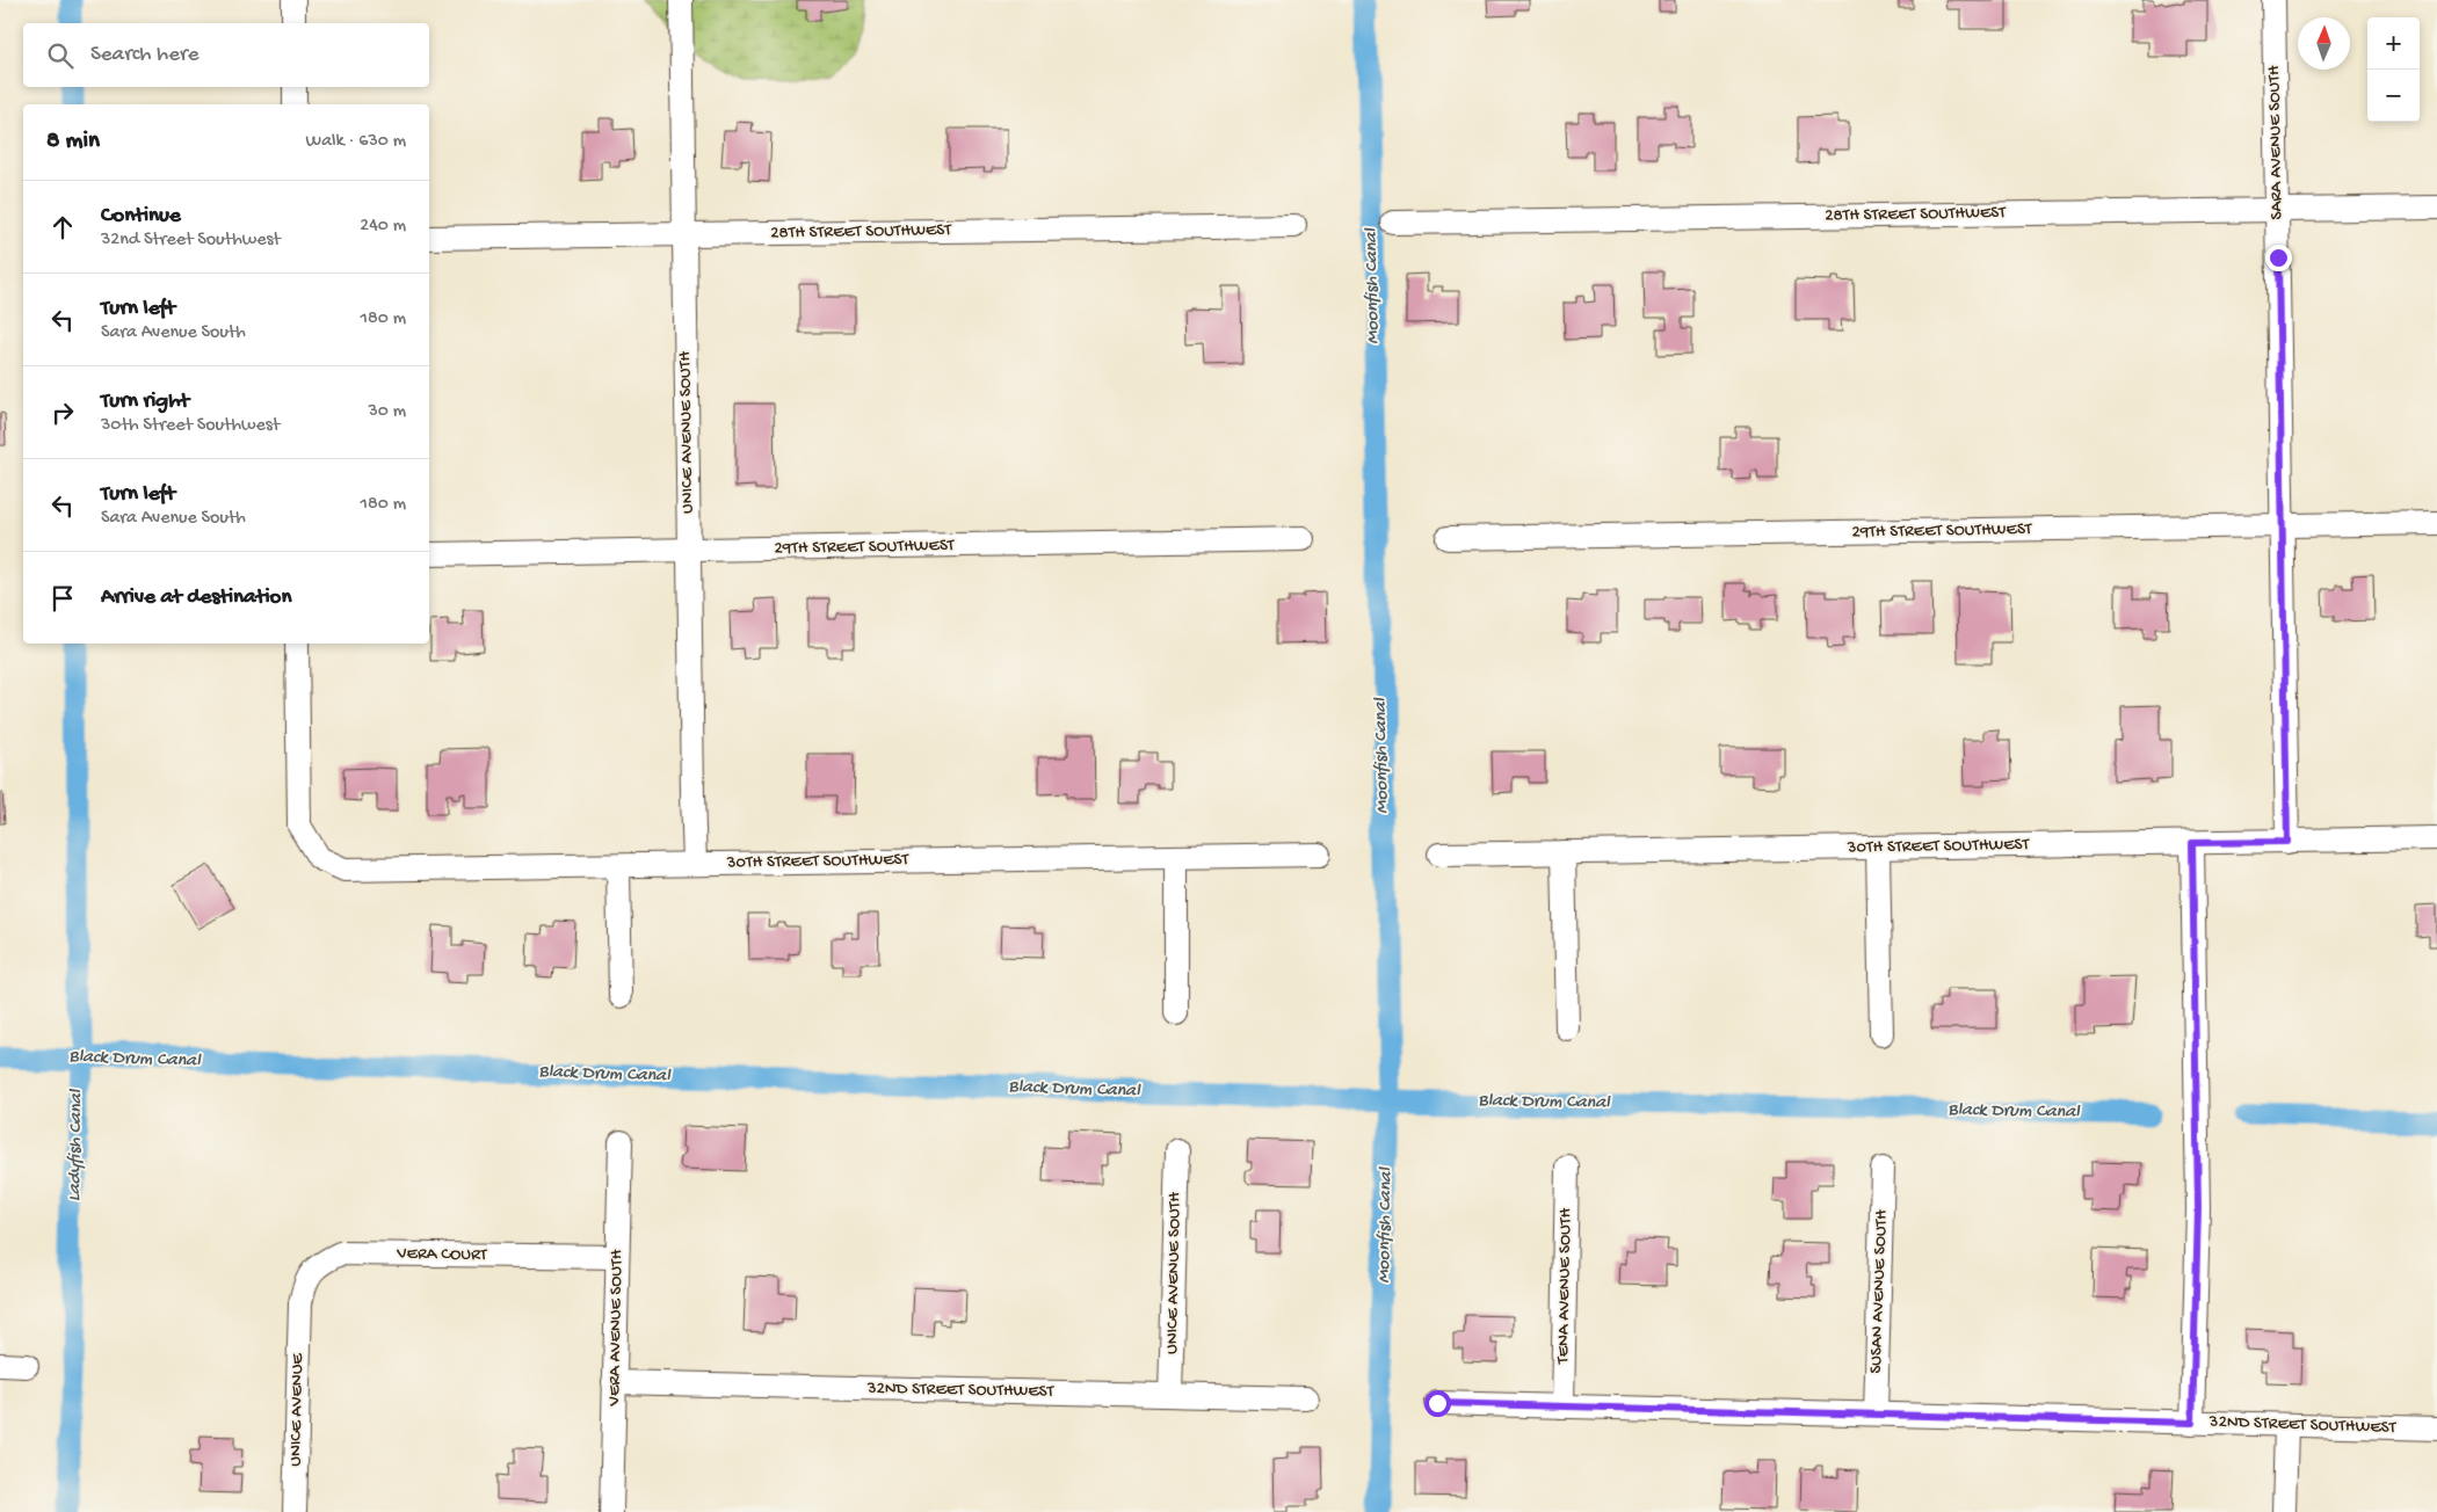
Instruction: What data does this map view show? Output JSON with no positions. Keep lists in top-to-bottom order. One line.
{"streets":{"street":["SARA AVENUE SOUTH","28TH STREET SOUTHWEST","UNICE AVENUE SOUTH","29TH STREET SOUTHWEST","30TH STREET SOUTHWEST","VERA COURT","TENA AVENUE SOUTH","SUSAN AVENUE SOUTH","VERA AVENUE SOUTH","32ND STREET SOUTHWEST","UNICE AVENUE"]},"crossings":[["SARA AVENUE SOUTH","28TH STREET SOUTHWEST"],["SARA AVENUE SOUTH","29TH STREET SOUTHWEST"],["SARA AVENUE SOUTH","30TH STREET SOUTHWEST"],["28TH STREET SOUTHWEST","UNICE AVENUE SOUTH"],["UNICE AVENUE SOUTH","29TH STREET SOUTHWEST"],["UNICE AVENUE SOUTH","30TH STREET SOUTHWEST"],["UNICE AVENUE SOUTH","32ND STREET SOUTHWEST"],["VERA COURT","VERA AVENUE SOUTH"],["VERA COURT","UNICE AVENUE"],["TENA AVENUE SOUTH","32ND STREET SOUTHWEST"],["SUSAN AVENUE SOUTH","32ND STREET SOUTHWEST"],["VERA AVENUE SOUTH","32ND STREET SOUTHWEST"]],"water":["Moonfish Canal","Black Drum Canal","Ladyfish Canal"],"north":"top","page":{"map_buttons":["+","−"],"search":"Search here","heading":["8 min","Walk · 630 m"],"list":[["Continue","32nd Street Southwest","240 m"],["Turn left","Sara Avenue South","180 m"],["Turn right","30th Street Southwest","30 m"],["Turn left","Sara Avenue South","180 m"],"Arrive at destination"]}}
